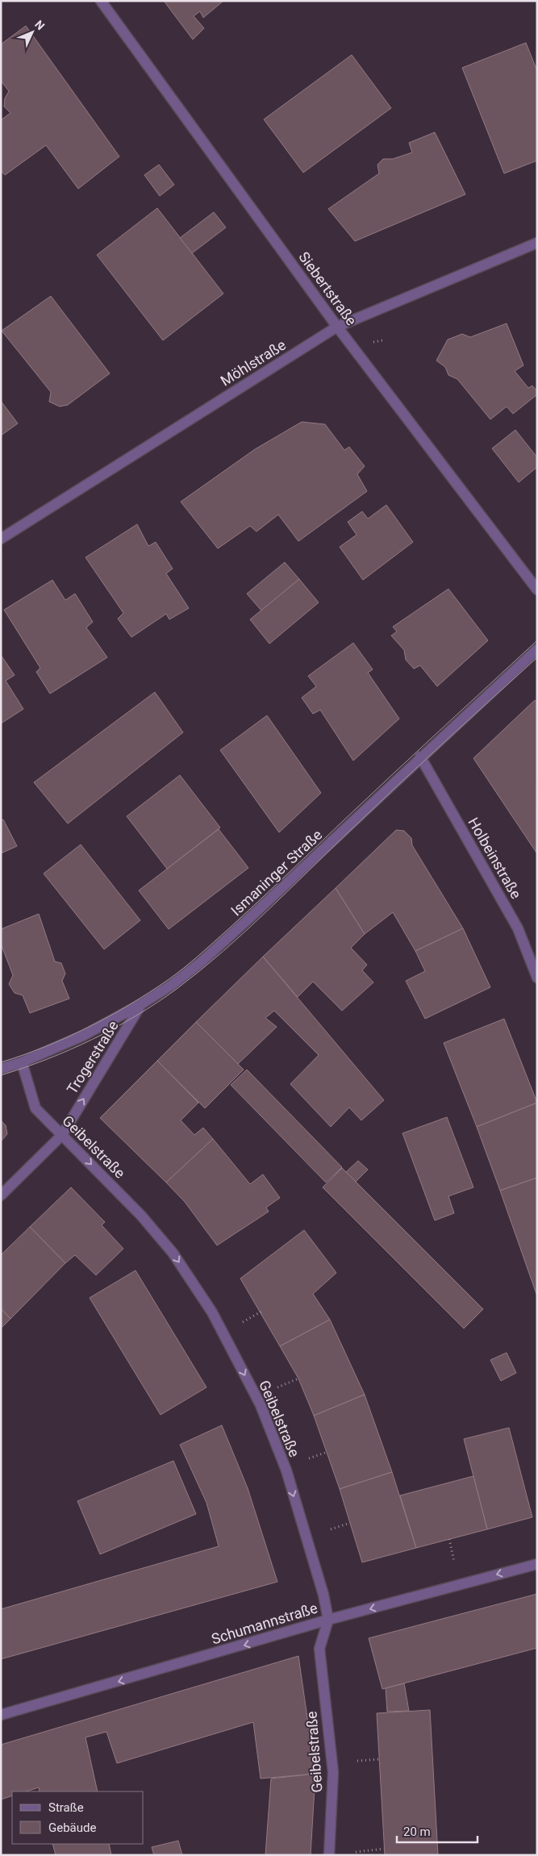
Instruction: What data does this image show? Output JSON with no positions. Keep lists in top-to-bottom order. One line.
{"streets":{"street":["Siebertstraße","Möhlstraße","Holbeinstraße","Ismaninger Straße","Trogerstraße","Geibelstraße","Schumannstraße"]},"crossings":[["Siebertstraße","Möhlstraße"],["Holbeinstraße","Ismaninger Straße"],["Ismaninger Straße","Trogerstraße"],["Ismaninger Straße","Geibelstraße"],["Trogerstraße","Geibelstraße"],["Geibelstraße","Schumannstraße"]],"one_way":["Trogerstraße","Geibelstraße","Schumannstraße"],"legend":["Straße","Gebäude"],"scale_bar":"20 m","north":"top right"}
